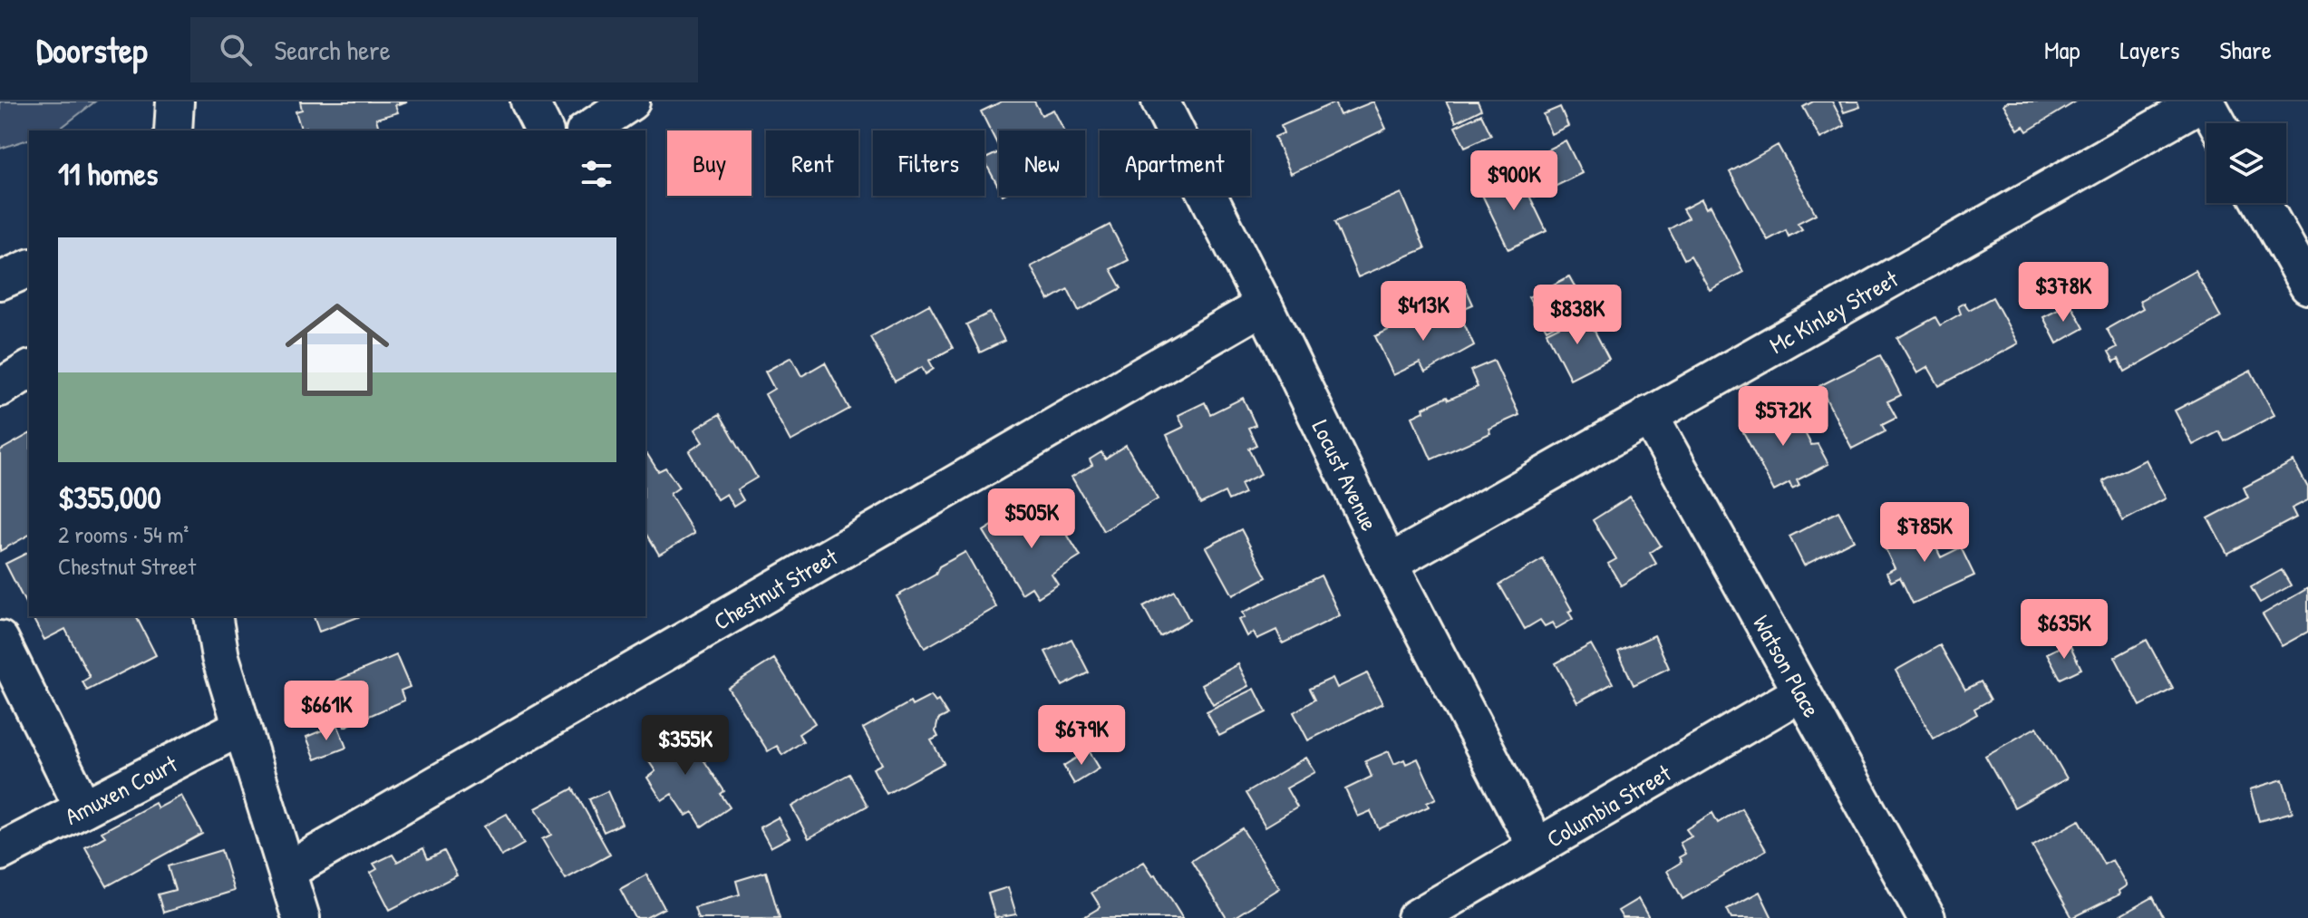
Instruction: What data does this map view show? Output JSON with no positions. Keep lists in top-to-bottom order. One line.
{"streets":{"street":["Mc Kinley Street","Locust Avenue","Chestnut Street","Watson Place","Amuxen Court","Columbia Street"]},"crossings":[["Mc Kinley Street","Locust Avenue"],["Mc Kinley Street","Watson Place"],["Locust Avenue","Chestnut Street"],["Locust Avenue","Columbia Street"],["Watson Place","Columbia Street"]],"page":{"header":"Doorstep","search":"Search here","nav":["Map","Layers","Share"],"chip":["Buy","Rent","Filters","New","Apartment"],"heading":"11 homes","price":["$900K","$378K","$413K","$838K","$572K","$505K","$785K","$635K","$661K","$679K","$355K"],"list":[{"name":"$355,000","note":"2 rooms · 54 m² · Chestnut Street"}]}}
